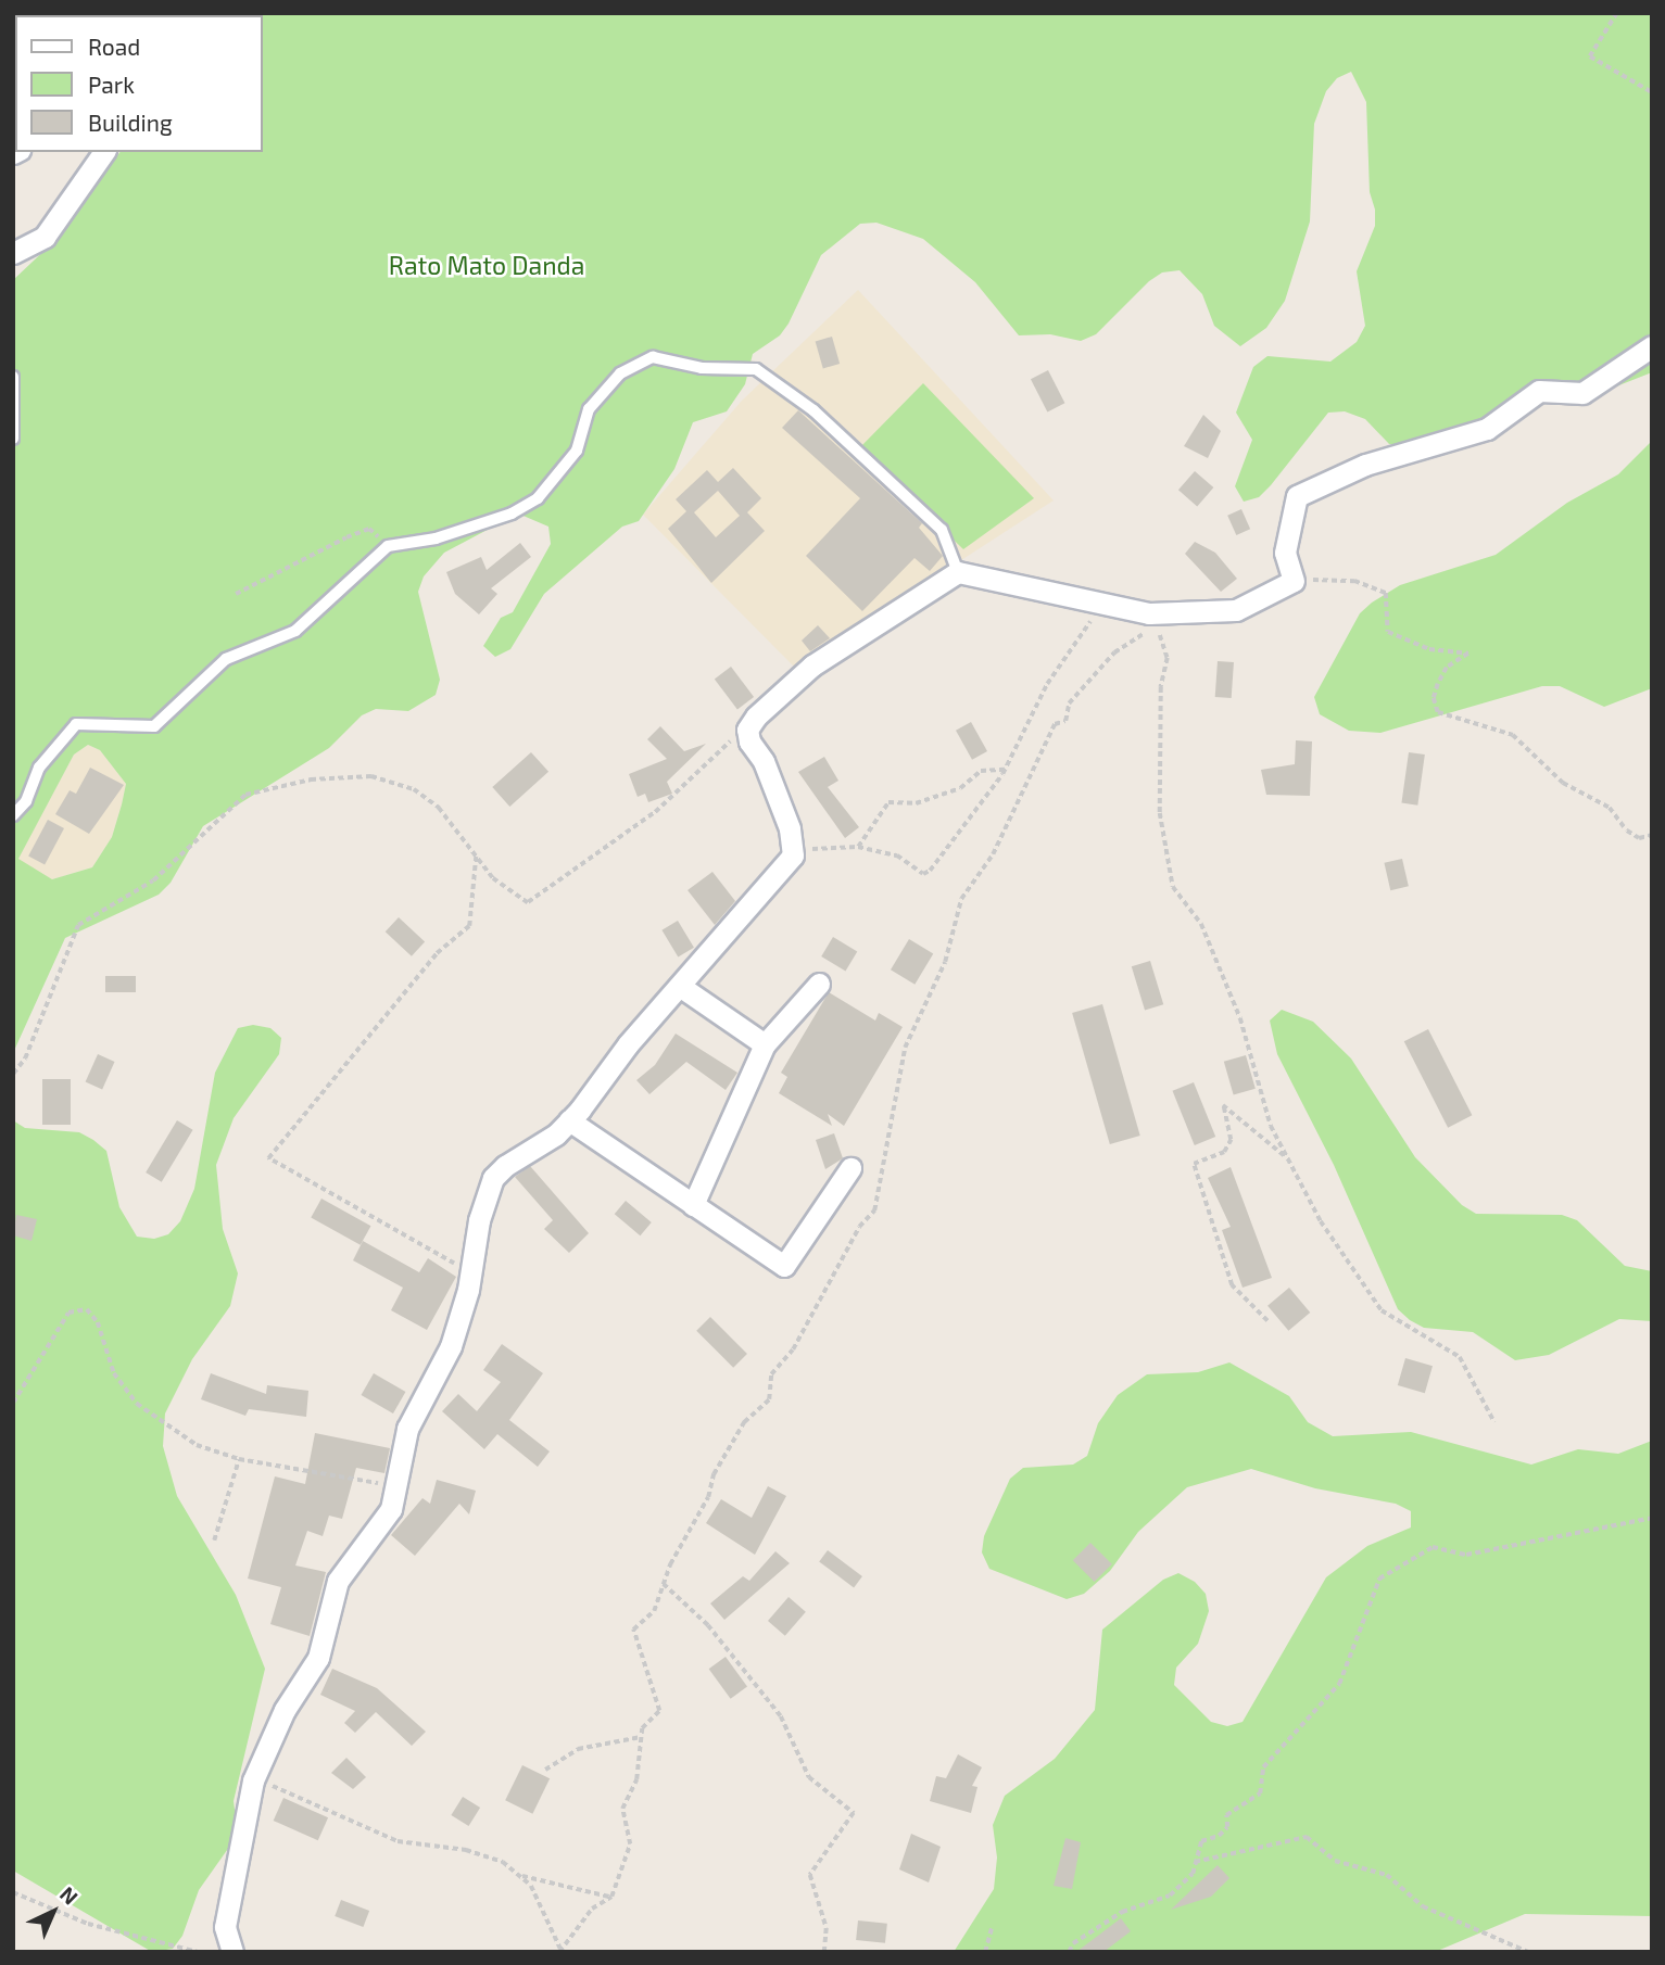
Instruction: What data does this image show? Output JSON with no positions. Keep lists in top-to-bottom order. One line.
{"parks":["Rato Mato Danda"],"legend":["Road","Park","Building"],"north":"top right"}
